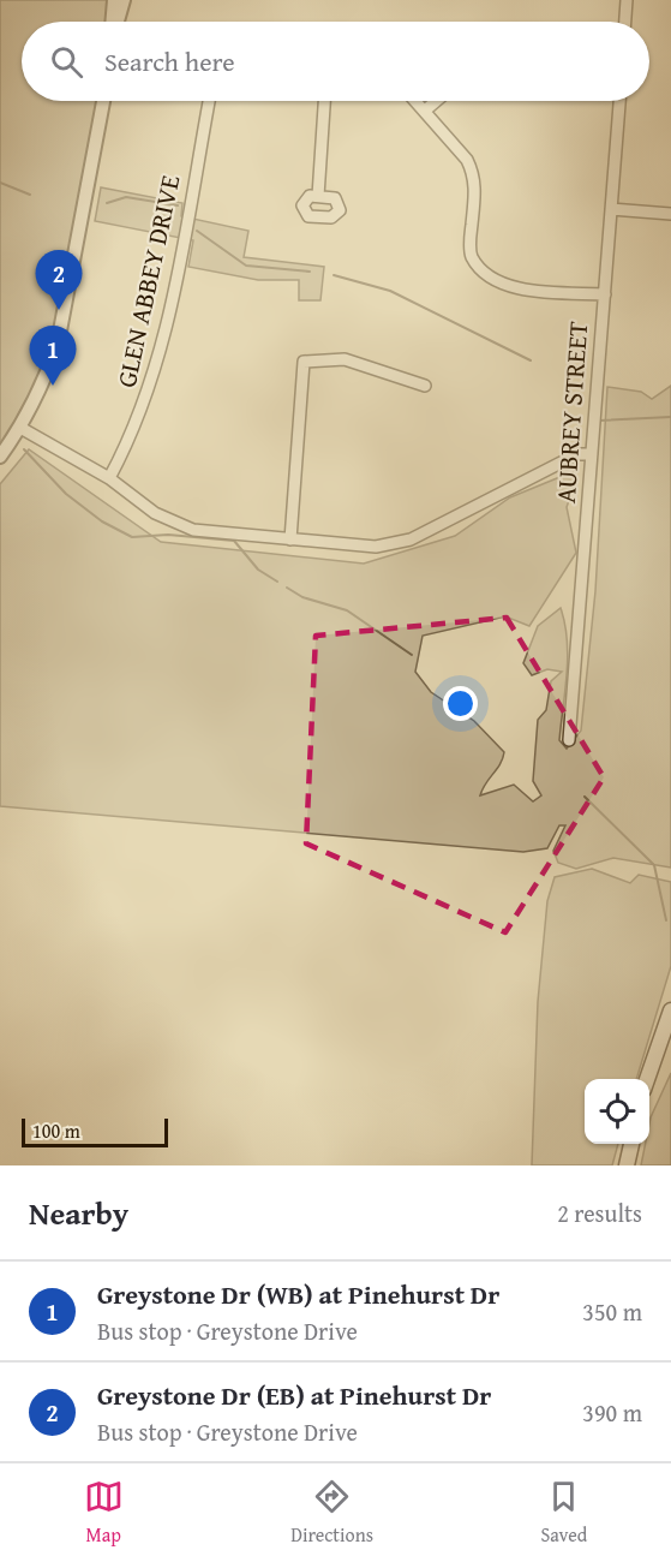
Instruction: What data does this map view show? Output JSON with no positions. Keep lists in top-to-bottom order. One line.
{"streets":{"street":["GLEN ABBEY DRIVE","AUBREY STREET"]},"scale_bar":"100 m","page":{"search":"Search here","pins":["2","1"],"scale":"100 m","heading":["Nearby","2 results"],"list":[{"mark":"1","name":"Greystone Dr (WB) at Pinehurst Dr","note":"Bus stop · Greystone Drive","value":"350 m"},{"mark":"2","name":"Greystone Dr (EB) at Pinehurst Dr","note":"Bus stop · Greystone Drive","value":"390 m"}],"nav":["Map","Directions","Saved"]}}
